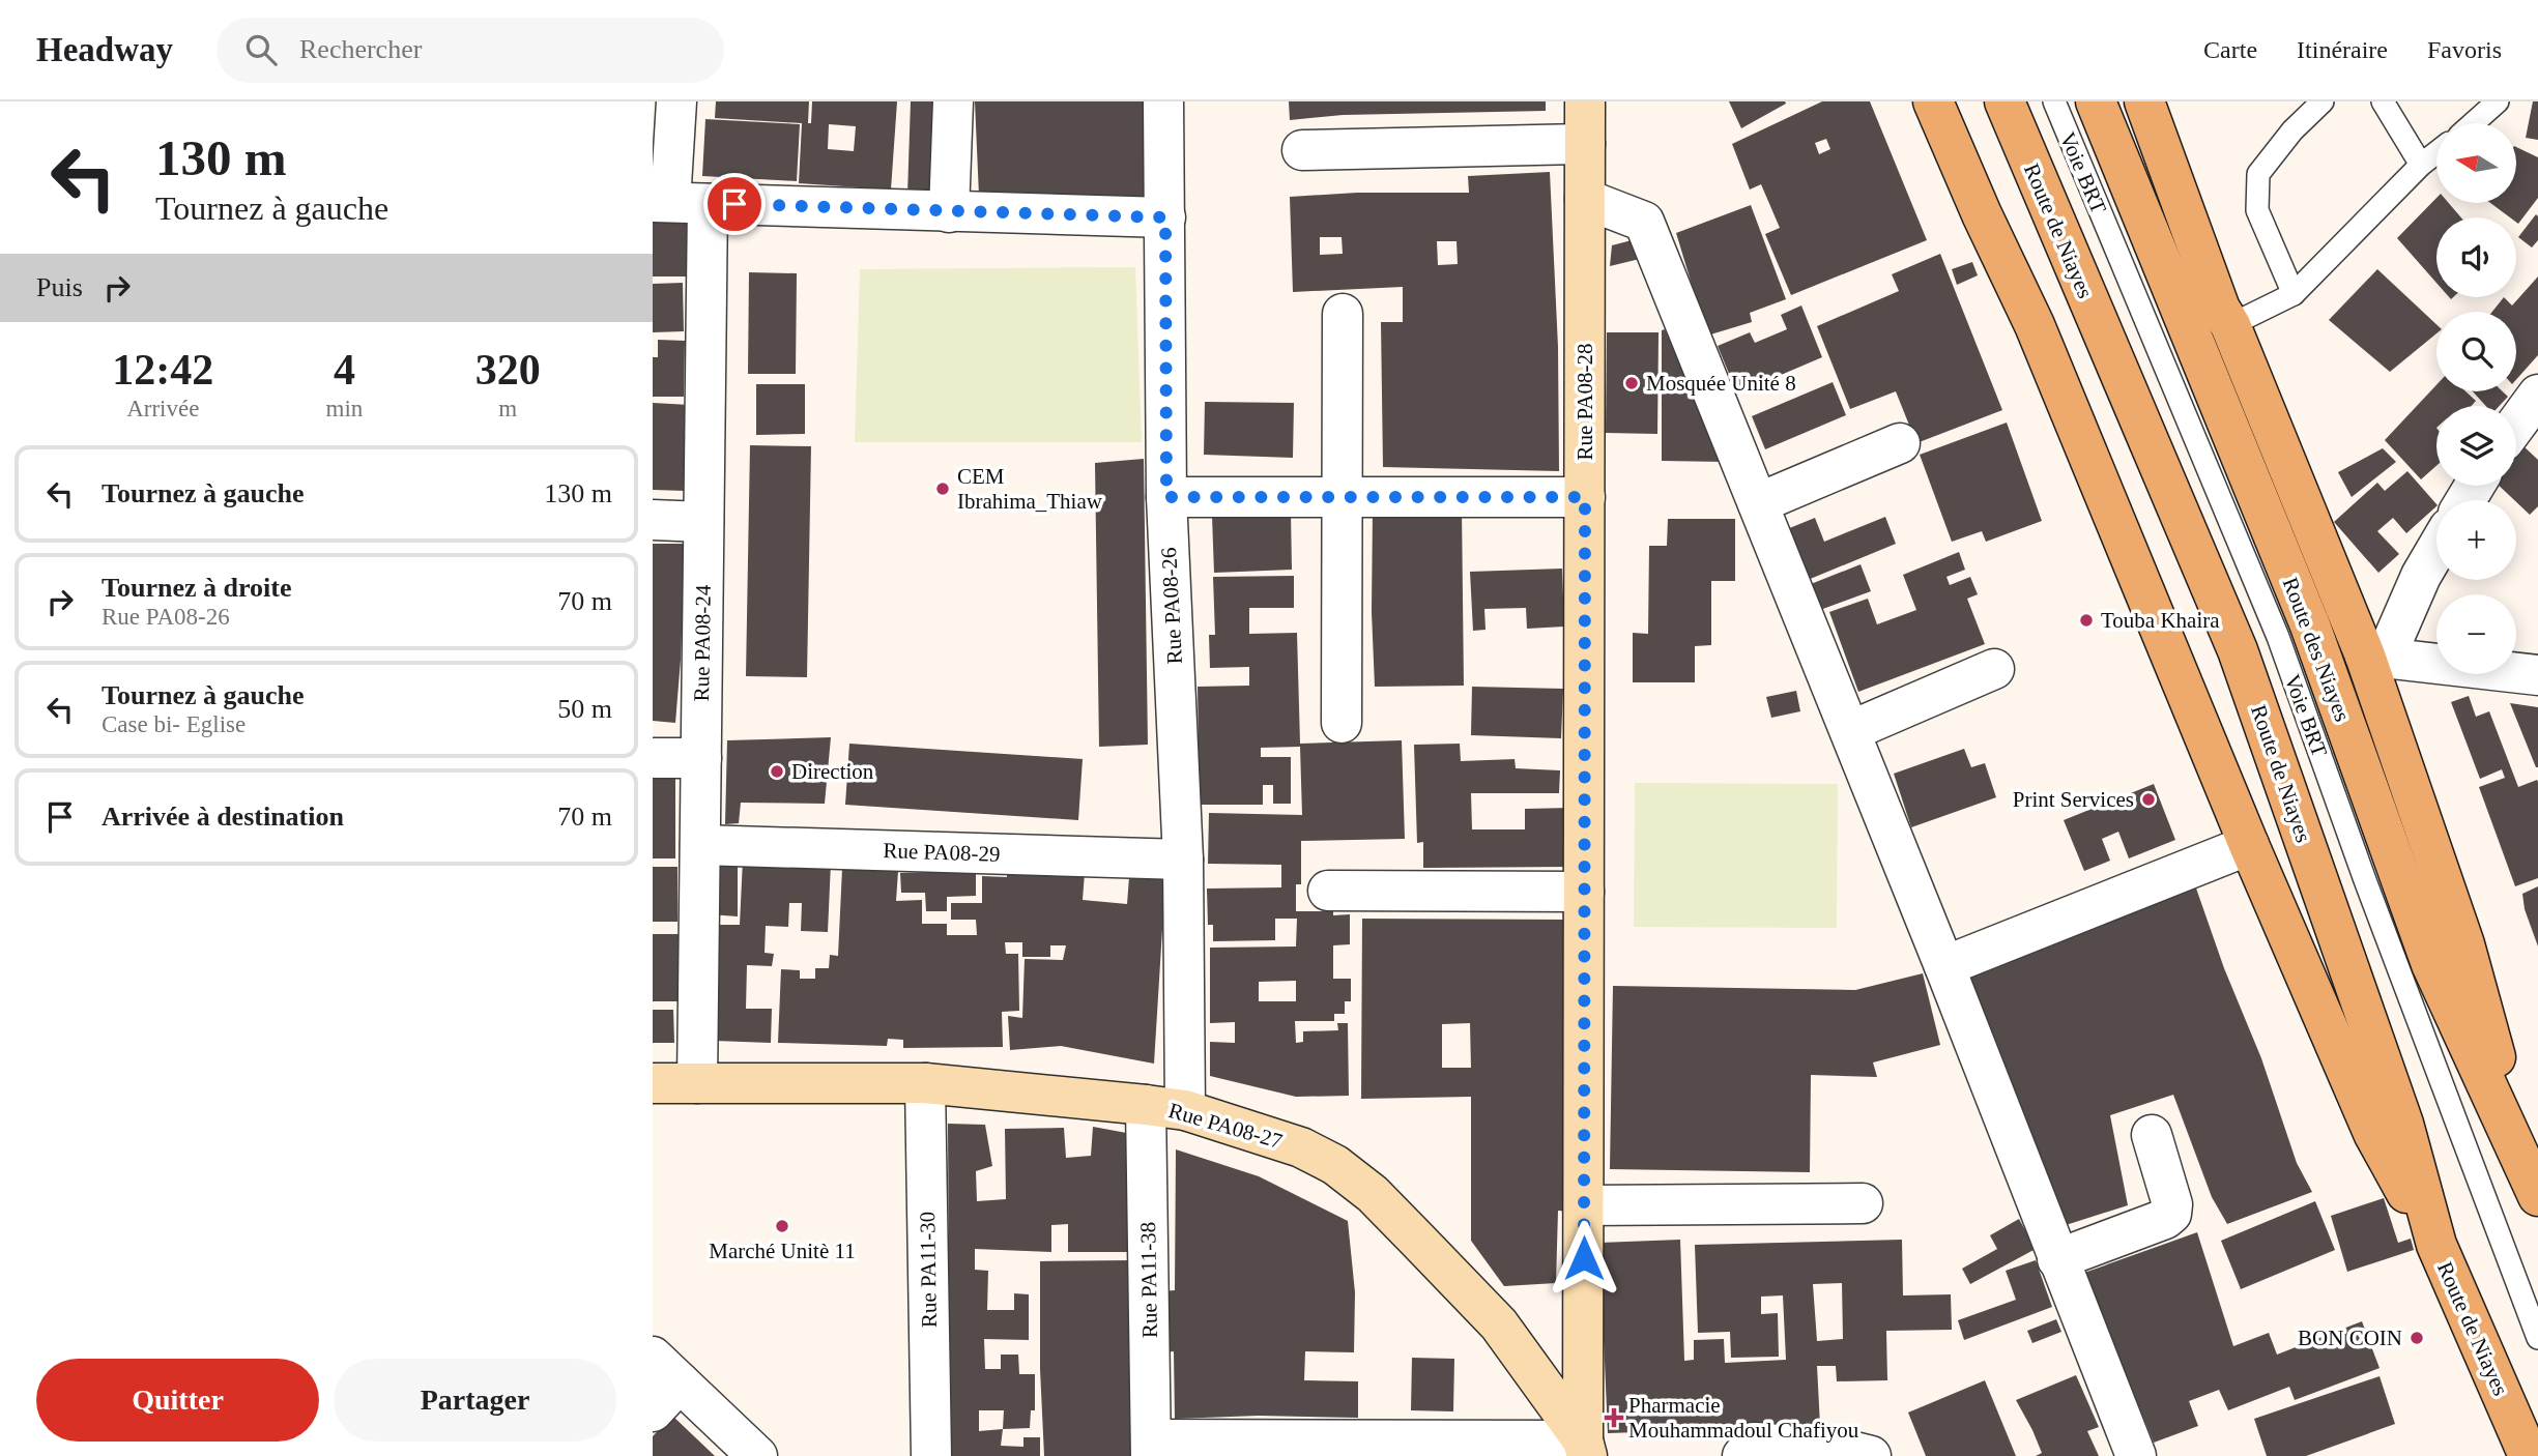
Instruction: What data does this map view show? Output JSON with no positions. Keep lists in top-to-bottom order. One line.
{"streets":{"main road":["Route de Niayes","Route des Niayes"],"street":["Rue PA08-28","Rue PA08-26","Rue PA08-24","Rue PA08-29","Rue PA08-27","Rue PA11-30","Rue PA11-38"],"lane":["Voie BRT"]},"crossings":[["Voie BRT","Route des Niayes"],["Rue PA08-28","Rue PA08-27"],["Rue PA08-26","Rue PA08-29"],["Rue PA08-26","Rue PA08-27"],["Rue PA08-24","Rue PA08-29"],["Rue PA08-24","Rue PA08-27"],["Rue PA08-27","Rue PA11-30"],["Rue PA08-27","Rue PA11-38"]],"places":{"other":["Mosquée Unité 8","CEM Ibrahima_Thiaw","Touba Khaira","Direction","Print Services","Marché Unitè 11","BON COIN"],"health":["Pharmacie Mouhammadoul Chafiyou"]},"north":"left","page":{"header":"Headway","search":"Rechercher","nav":["Carte","Itinéraire","Favoris"],"turn":["130 m","Tournez à gauche"],"map_buttons":["+","−"],"then":"Puis","eta":["12:42","Arrivée","4","min","320","m"],"list":[{"name":"Tournez à gauche","value":"130 m"},{"name":"Tournez à droite","note":"Rue PA08-26","value":"70 m"},{"name":"Tournez à gauche","note":"Case bi- Eglise","value":"50 m"},{"name":"Arrivée à destination","value":"70 m"}],"buttons":["Quitter","Partager"]}}
